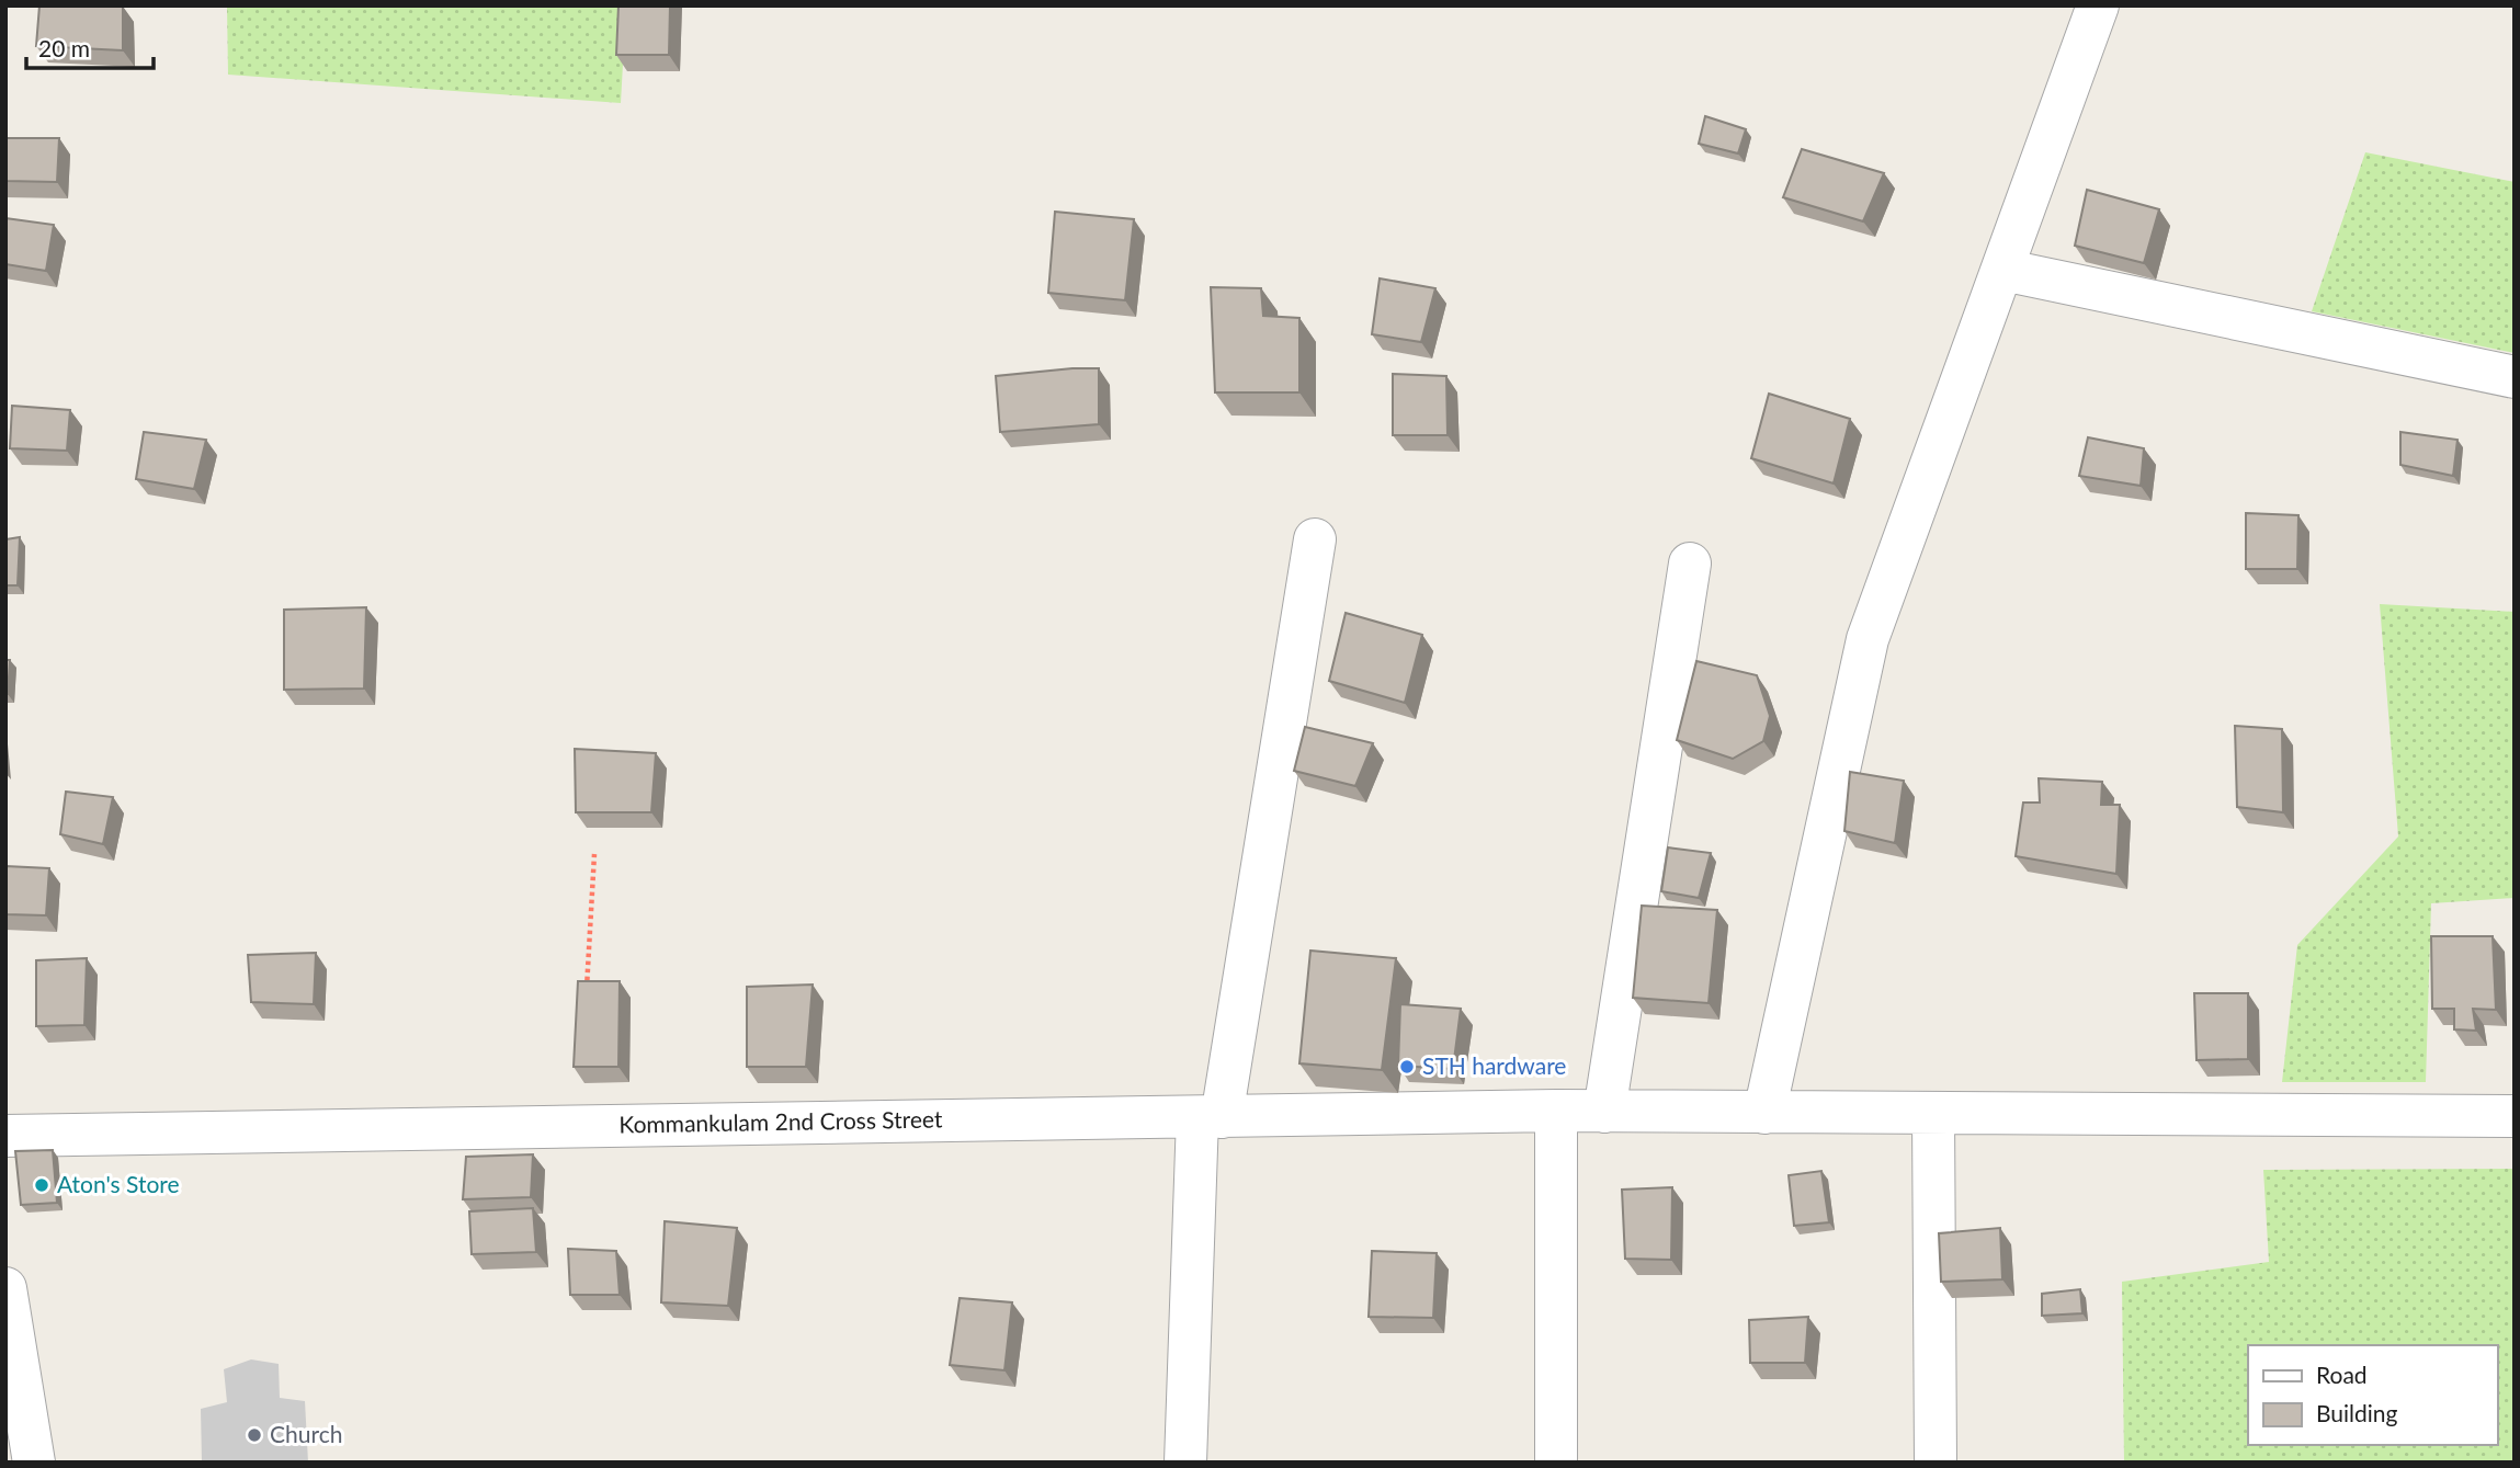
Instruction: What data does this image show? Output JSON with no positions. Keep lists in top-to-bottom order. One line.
{"streets":{"street":["Kommankulam 2nd Cross Street"]},"places":["STH hardware","Aton's Store","Church"],"legend":["Road","Building"],"scale_bar":"20 m"}
